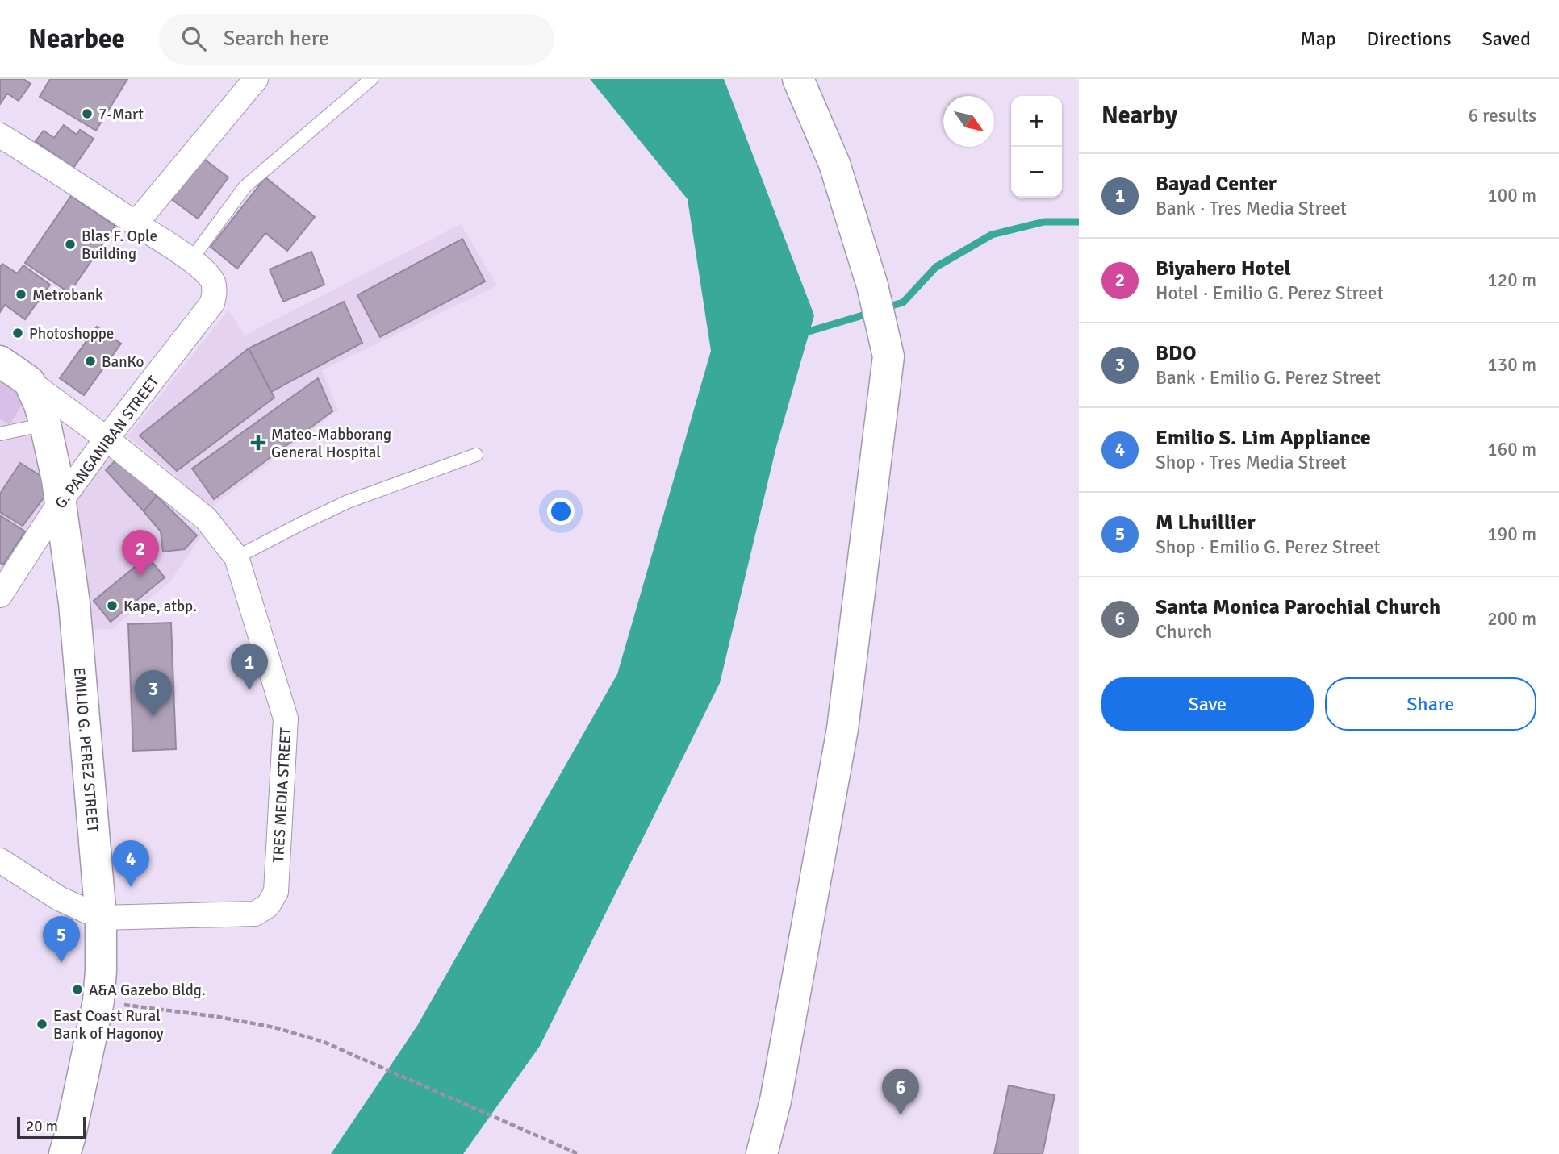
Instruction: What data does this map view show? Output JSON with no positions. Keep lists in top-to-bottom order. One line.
{"streets":{"main road":["EMILIO G. PEREZ STREET"],"street":["G. PANGANIBAN STREET","TRES MEDIA STREET"]},"crossings":[["G. PANGANIBAN STREET","EMILIO G. PEREZ STREET"],["G. PANGANIBAN STREET","TRES MEDIA STREET"],["EMILIO G. PEREZ STREET","TRES MEDIA STREET"]],"places":{"other":["7-Mart","Blas F. Ople Building","Metrobank","Photoshoppe","BanKo","Kape, atbp.","A&A Gazebo Bldg.","East Coast Rural Bank of Hagonoy"],"health":["Mateo-Mabborang General Hospital"]},"scale_bar":"20 m","north":"bottom right","page":{"header":"Nearbee","search":"Search here","nav":["Map","Directions","Saved"],"heading":["Nearby","6 results"],"map_buttons":["+","−"],"list":[{"mark":"1","name":"Bayad Center","note":"Bank · Tres Media Street","value":"100 m"},{"mark":"2","name":"Biyahero Hotel","note":"Hotel · Emilio G. Perez Street","value":"120 m"},{"mark":"3","name":"BDO","note":"Bank · Emilio G. Perez Street","value":"130 m"},{"mark":"4","name":"Emilio S. Lim Appliance","note":"Shop · Tres Media Street","value":"160 m"},{"mark":"5","name":"M Lhuillier","note":"Shop · Emilio G. Perez Street","value":"190 m"},{"mark":"6","name":"Santa Monica Parochial Church","note":"Church","value":"200 m"}],"pins":["2","1","3","4","5","6"],"buttons":["Save","Share"],"scale":"20 m"}}
